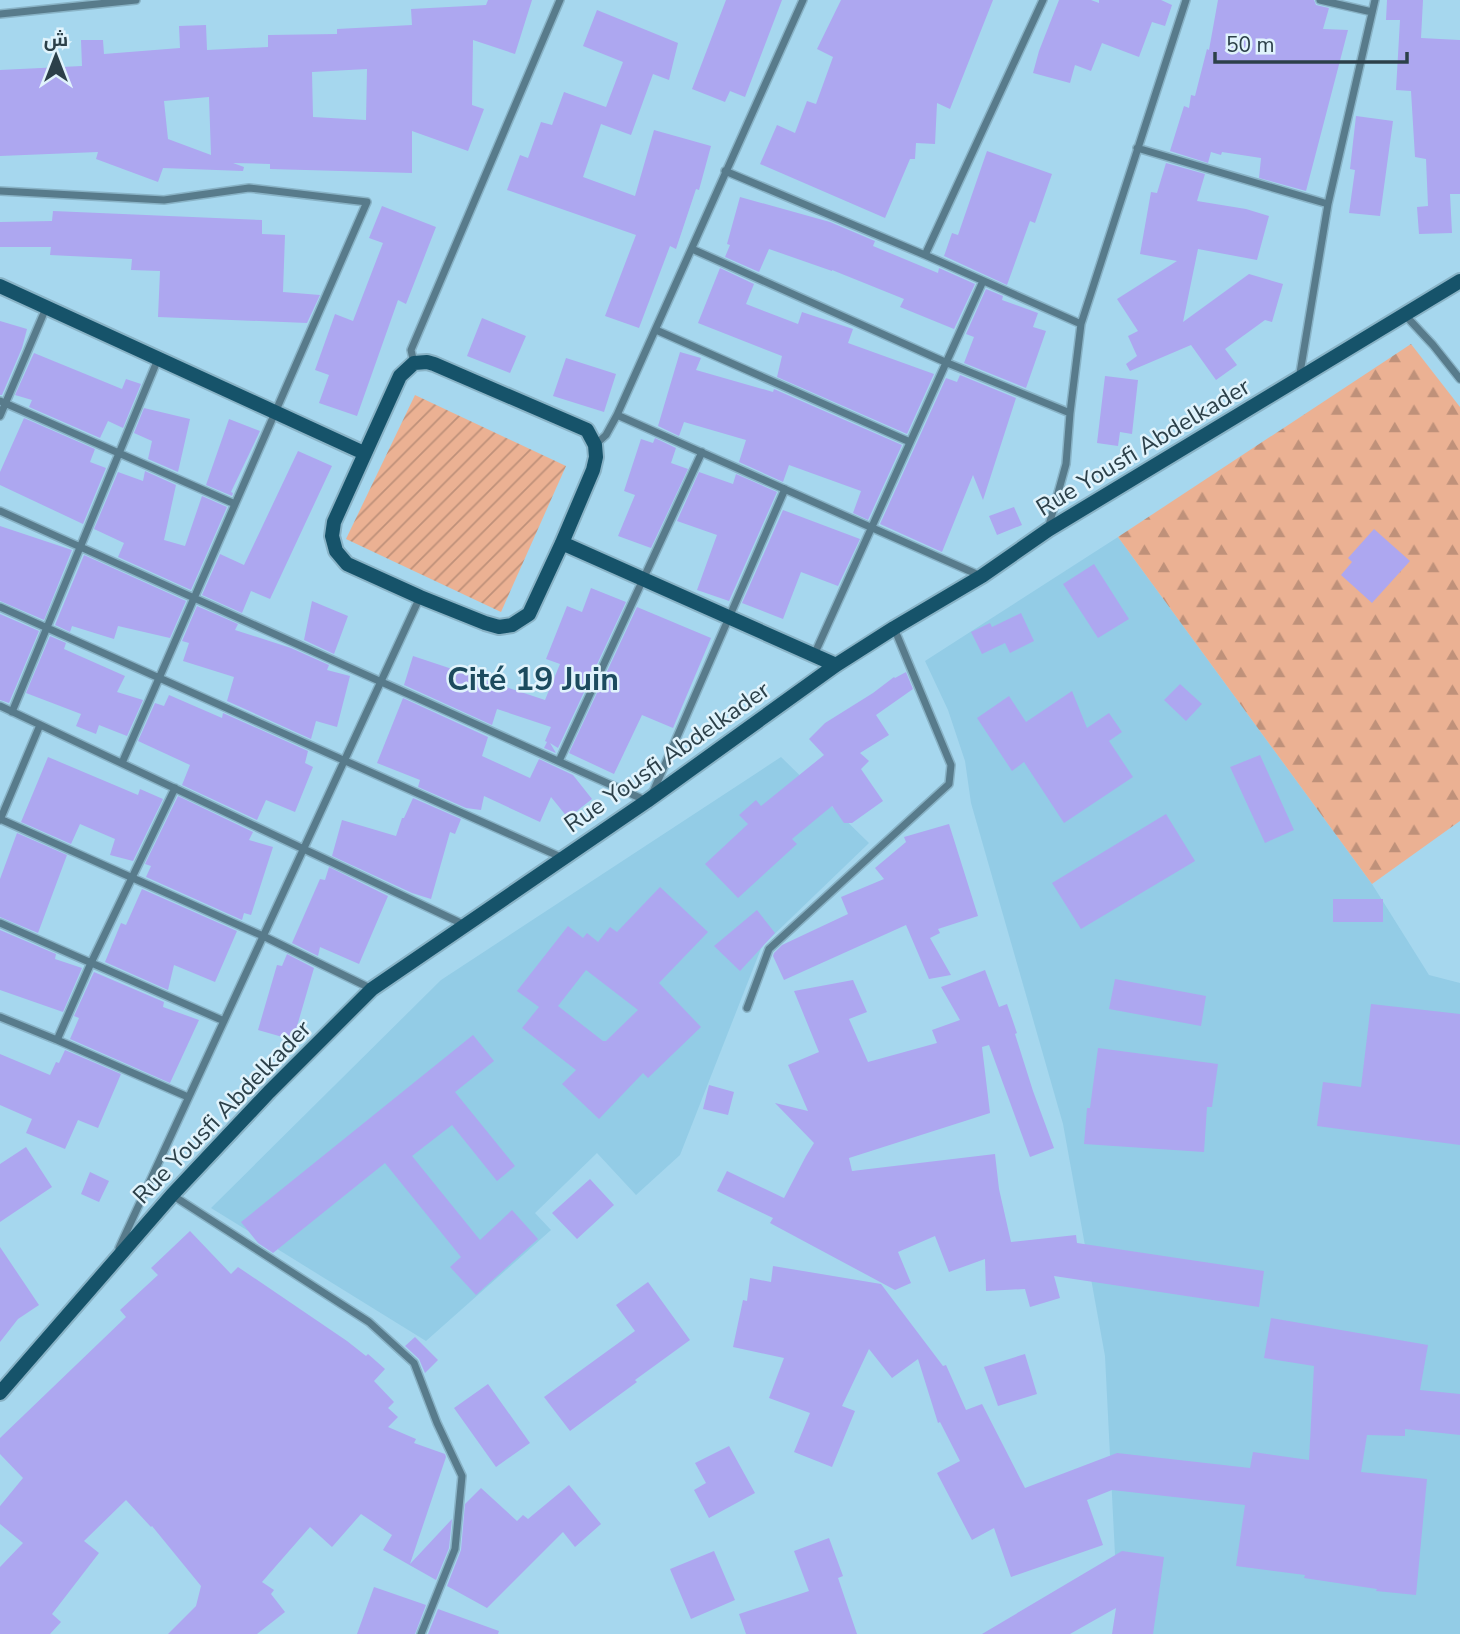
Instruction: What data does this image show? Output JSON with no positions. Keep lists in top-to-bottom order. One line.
{"streets":{"main road":["Rue Yousfi Abdelkader"]},"districts":["Cité 19 Juin"],"scale_bar":"50 m","north":"top"}
